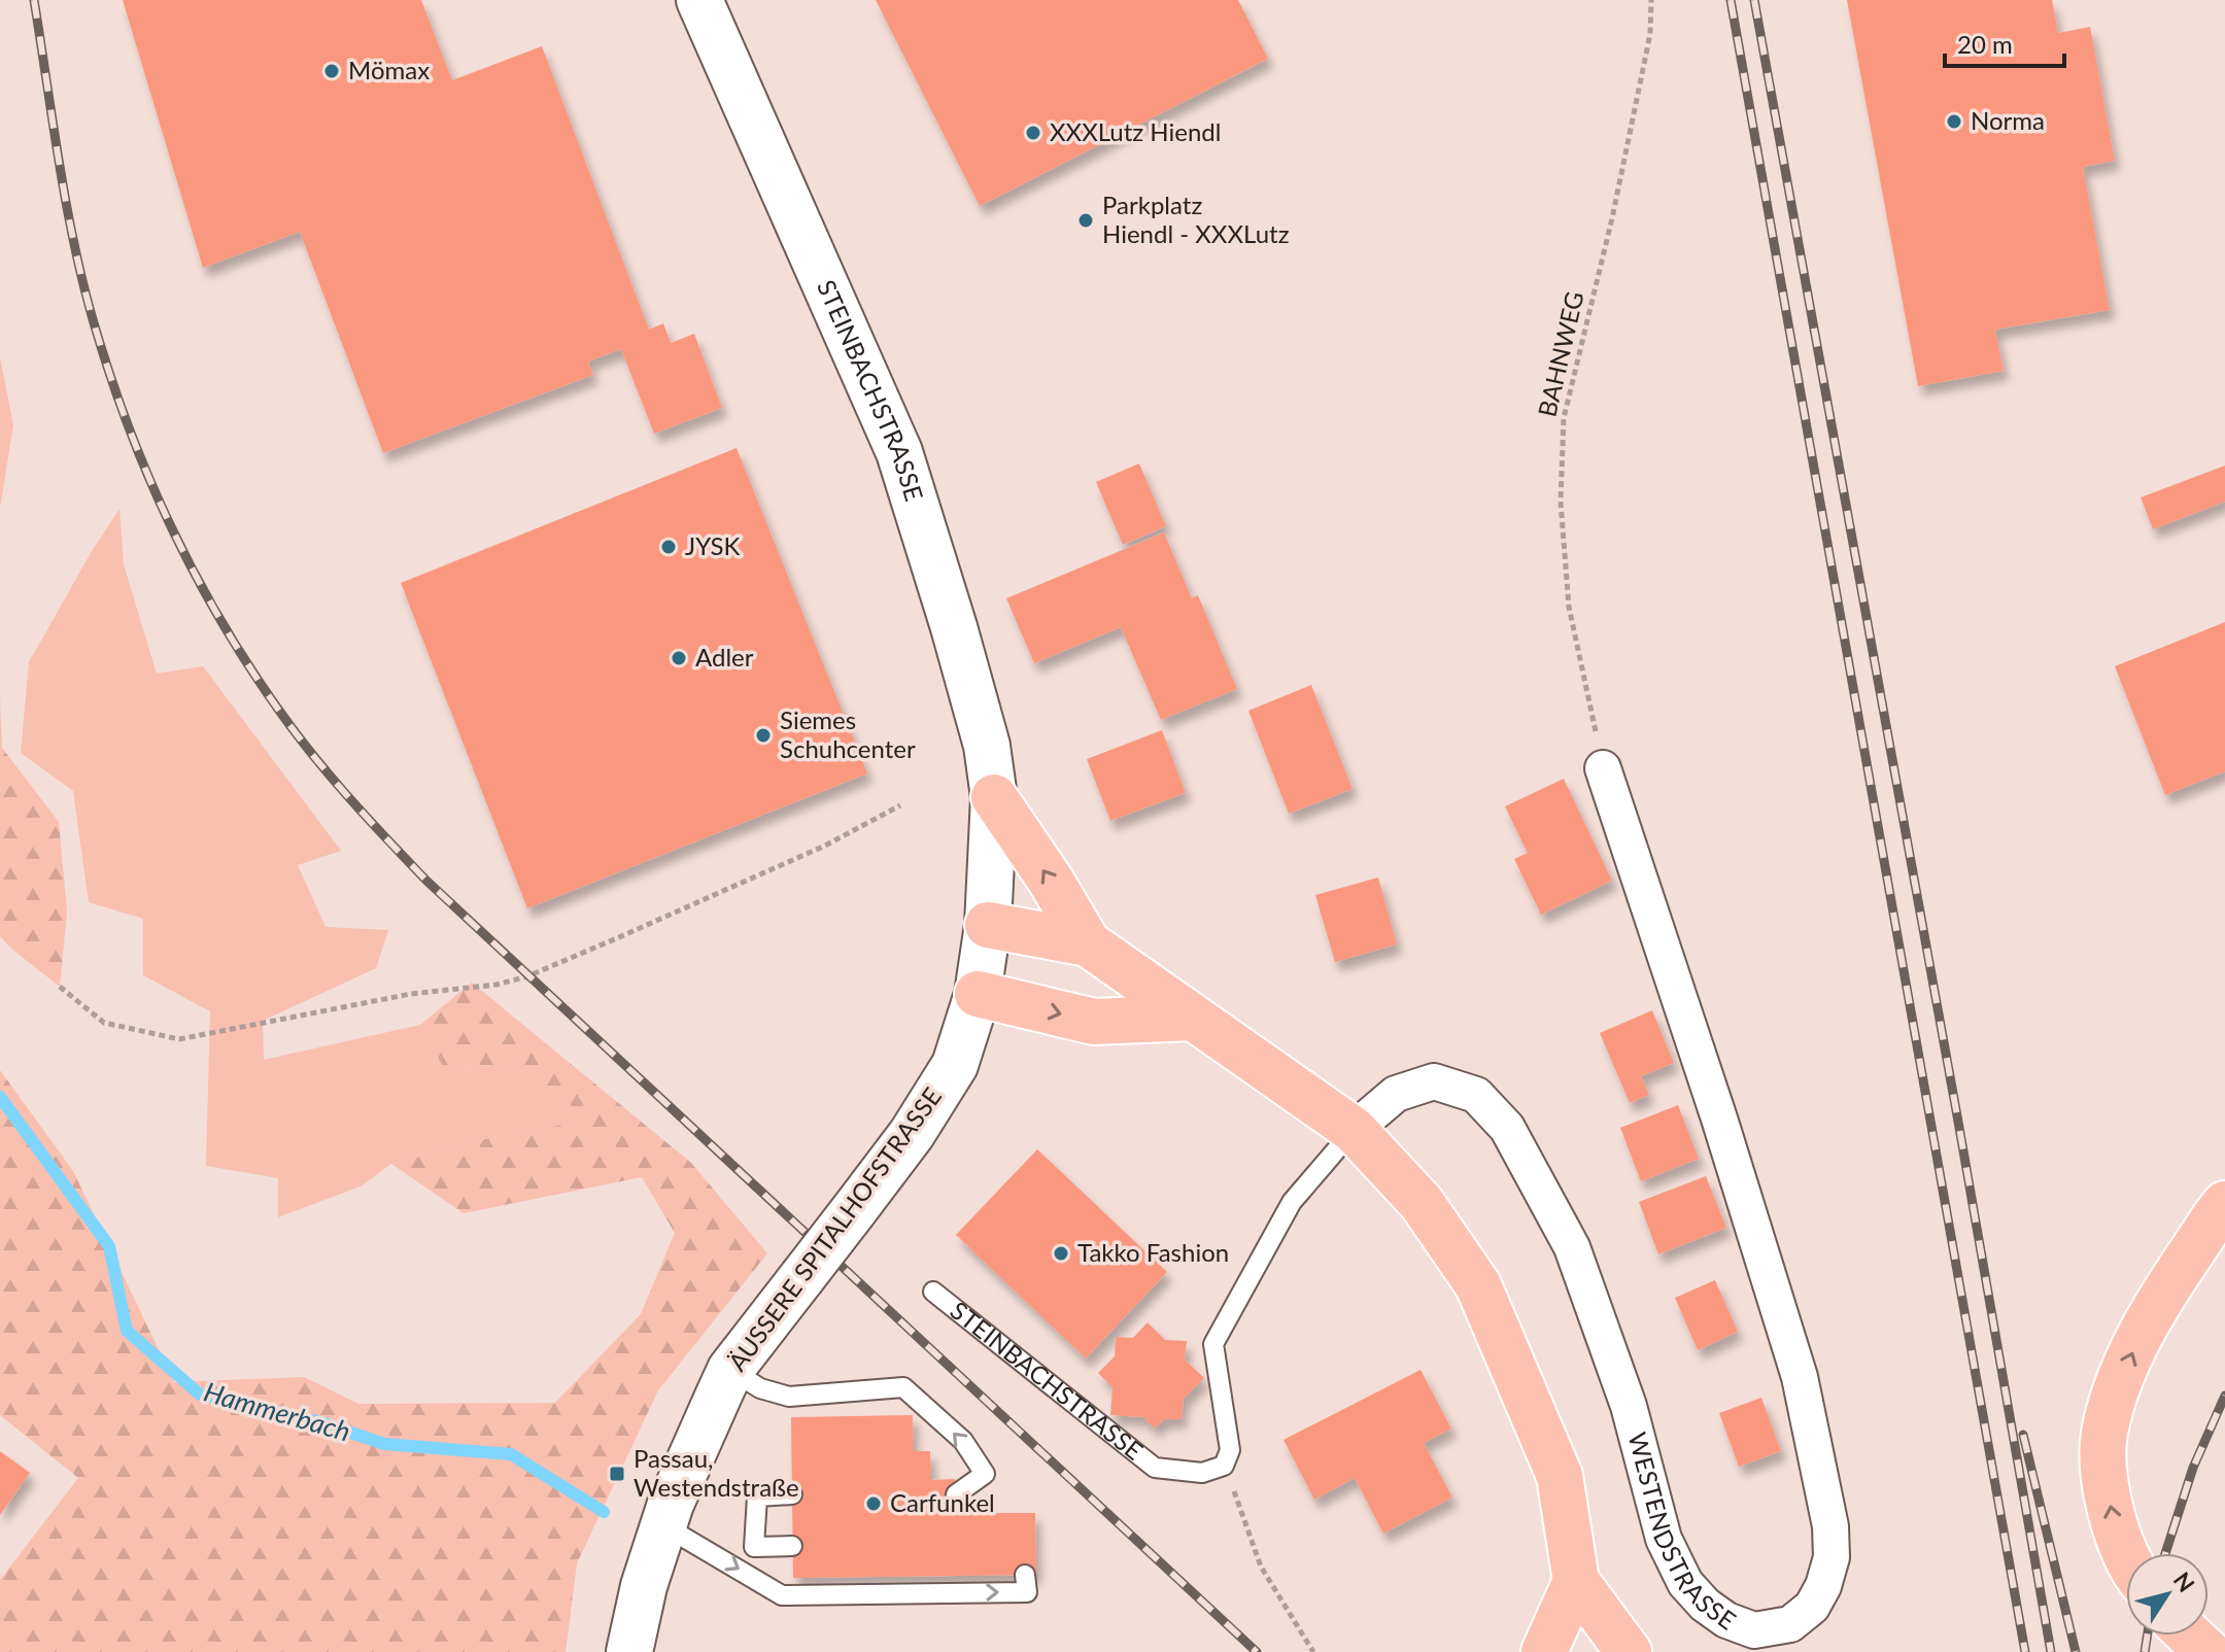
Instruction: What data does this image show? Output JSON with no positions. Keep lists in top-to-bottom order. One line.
{"streets":{"street":["STEINBACHSTRASSE","ÄUSSERE SPITALHOFSTRASSE","WESTENDSTRASSE"],"path":["BAHNWEG"]},"crossings":[["BAHNWEG","WESTENDSTRASSE"],["STEINBACHSTRASSE","ÄUSSERE SPITALHOFSTRASSE"]],"water":["Hammerbach"],"places":{"other":["Mömax","Norma","XXXLutz Hiendl","Parkplatz Hiendl - XXXLutz","JYSK","Adler","Siemes Schuhcenter","Takko Fashion","Carfunkel"],"transit":["Passau, Westendstraße"]},"scale_bar":"20 m","north":"top right"}
